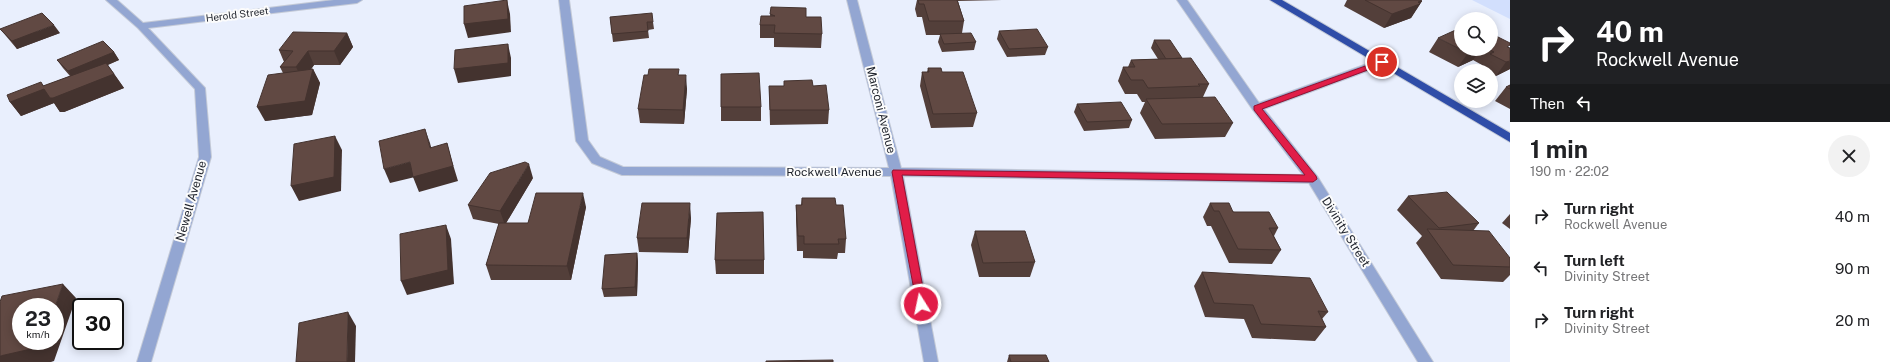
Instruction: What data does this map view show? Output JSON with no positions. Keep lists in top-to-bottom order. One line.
{"streets":{"street":["Herold Street","Marconi Avenue","Rockwell Avenue","Newell Avenue","Divinity Street"]},"crossings":[["Herold Street","Newell Avenue"],["Marconi Avenue","Rockwell Avenue"],["Rockwell Avenue","Divinity Street"]],"page":{"turn":["40 m","Rockwell Avenue"],"then":"Then","heading":["1 min","190 m · 22:02"],"list":[{"name":"Turn right","note":"Rockwell Avenue","value":"40 m"},{"name":"Turn left","note":"Divinity Street","value":"90 m"},{"name":"Turn right","note":"Divinity Street","value":"20 m"}],"speed":"23 km/h","limit":"30"}}
